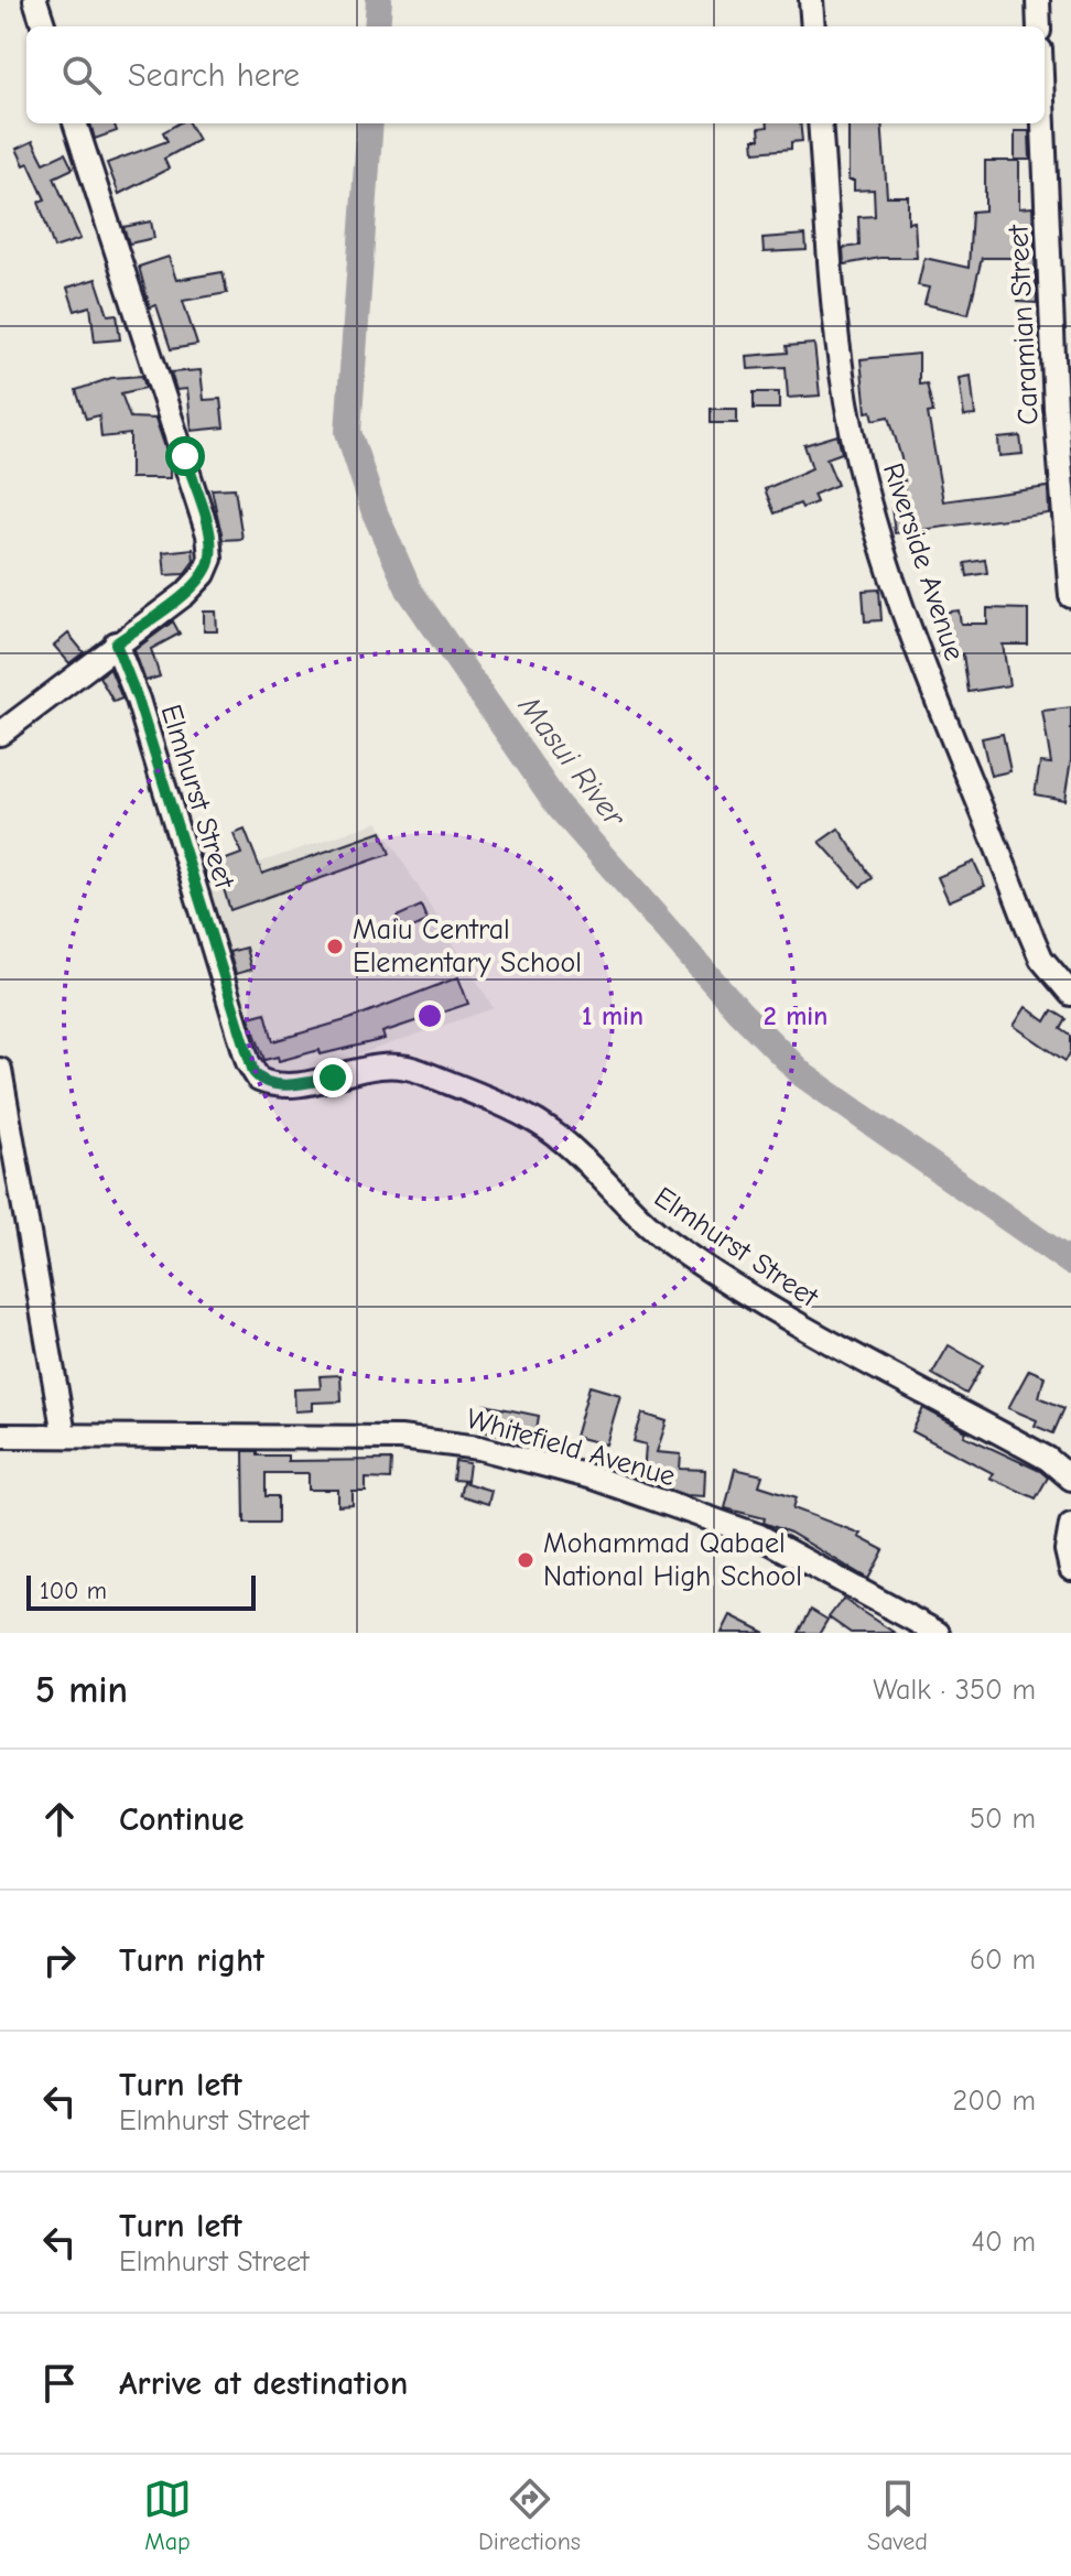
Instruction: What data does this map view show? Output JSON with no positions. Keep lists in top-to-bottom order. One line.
{"streets":{"street":["Caramian Street","Riverside Avenue","Elmhurst Street","Whitefield Avenue"]},"water":["Masui River"],"places":["Maiu Central Elementary School","Mohammad Qabael National High School"],"scale_bar":"100 m","page":{"search":"Search here","scale":"100 m","heading":["5 min","Walk · 350 m"],"list":[["Continue","50 m"],["Turn right","60 m"],["Turn left","Elmhurst Street","200 m"],["Turn left","Elmhurst Street","40 m"],"Arrive at destination"],"nav":["Map","Directions","Saved"]},"rings":["1 min","2 min"]}
